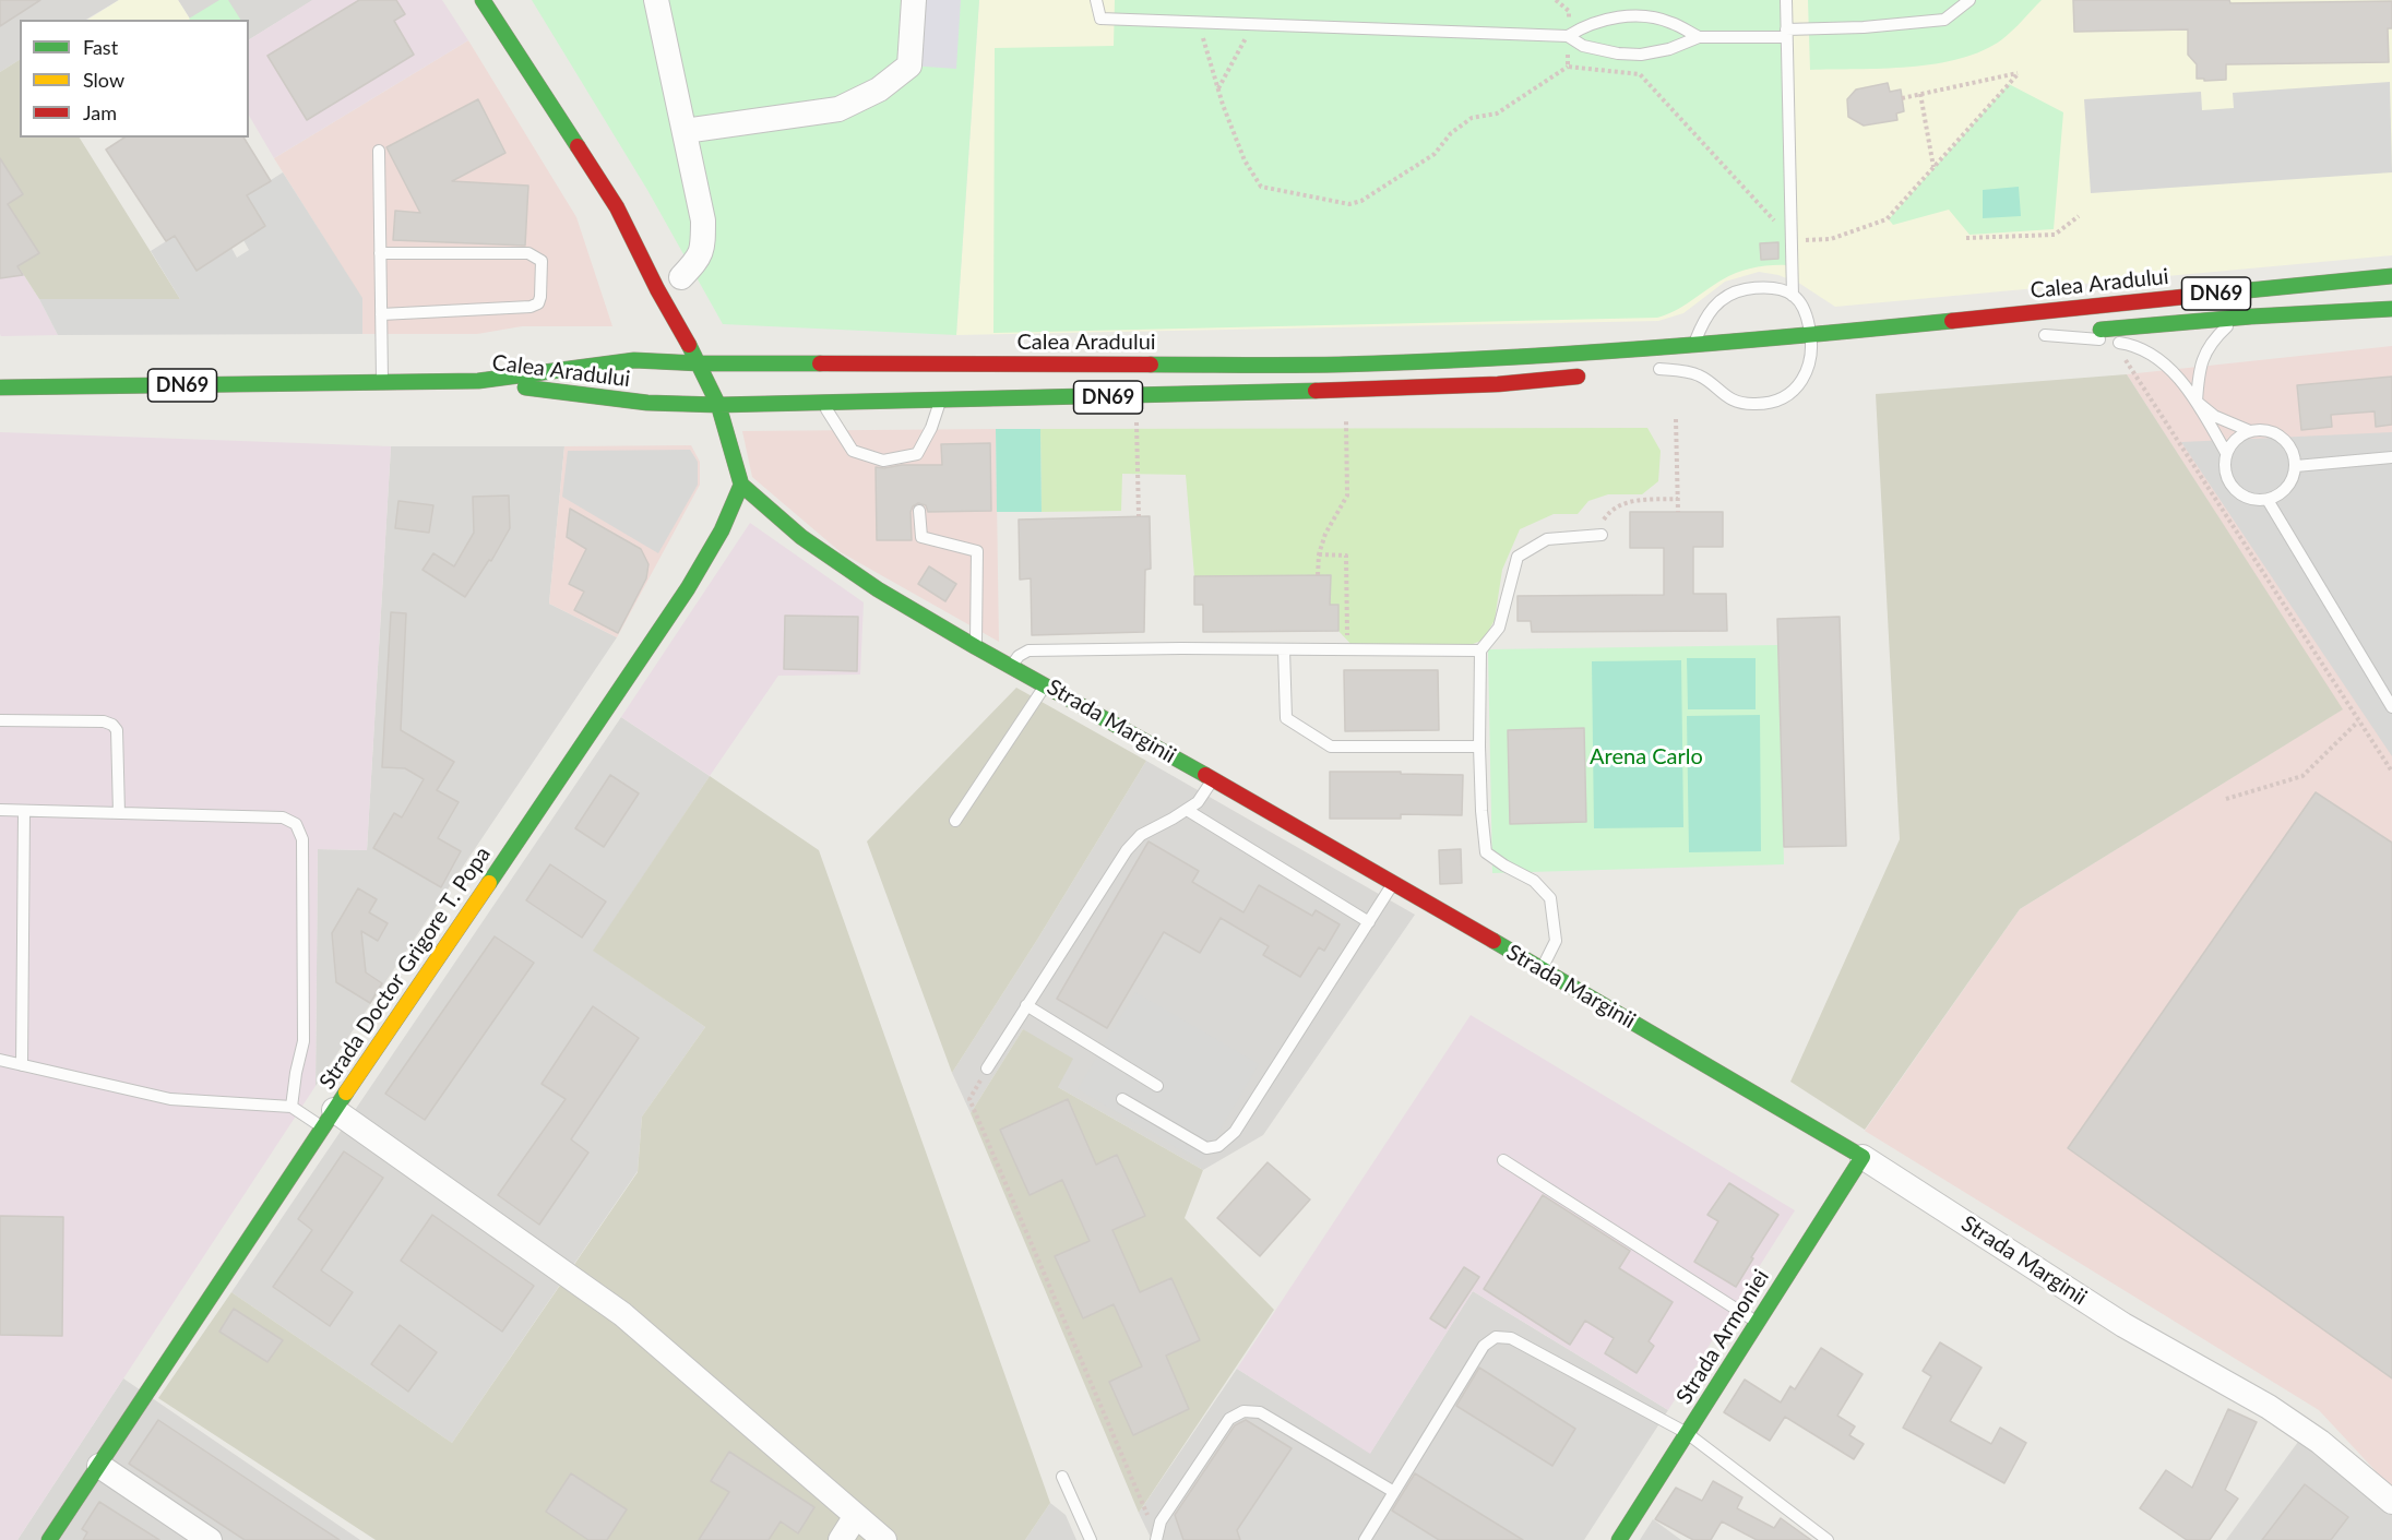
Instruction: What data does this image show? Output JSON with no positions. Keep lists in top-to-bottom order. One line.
{"streets":{"main road":["Calea Aradului","DN69","Strada Marginii","Strada Doctor Grigore T. Popa","Strada Armoniei"]},"crossings":[["Strada Marginii","Strada Doctor Grigore T. Popa"],["Strada Marginii","Strada Armoniei"]],"parks":["Arena Carlo"],"legend":["Fast","Slow","Jam"]}
